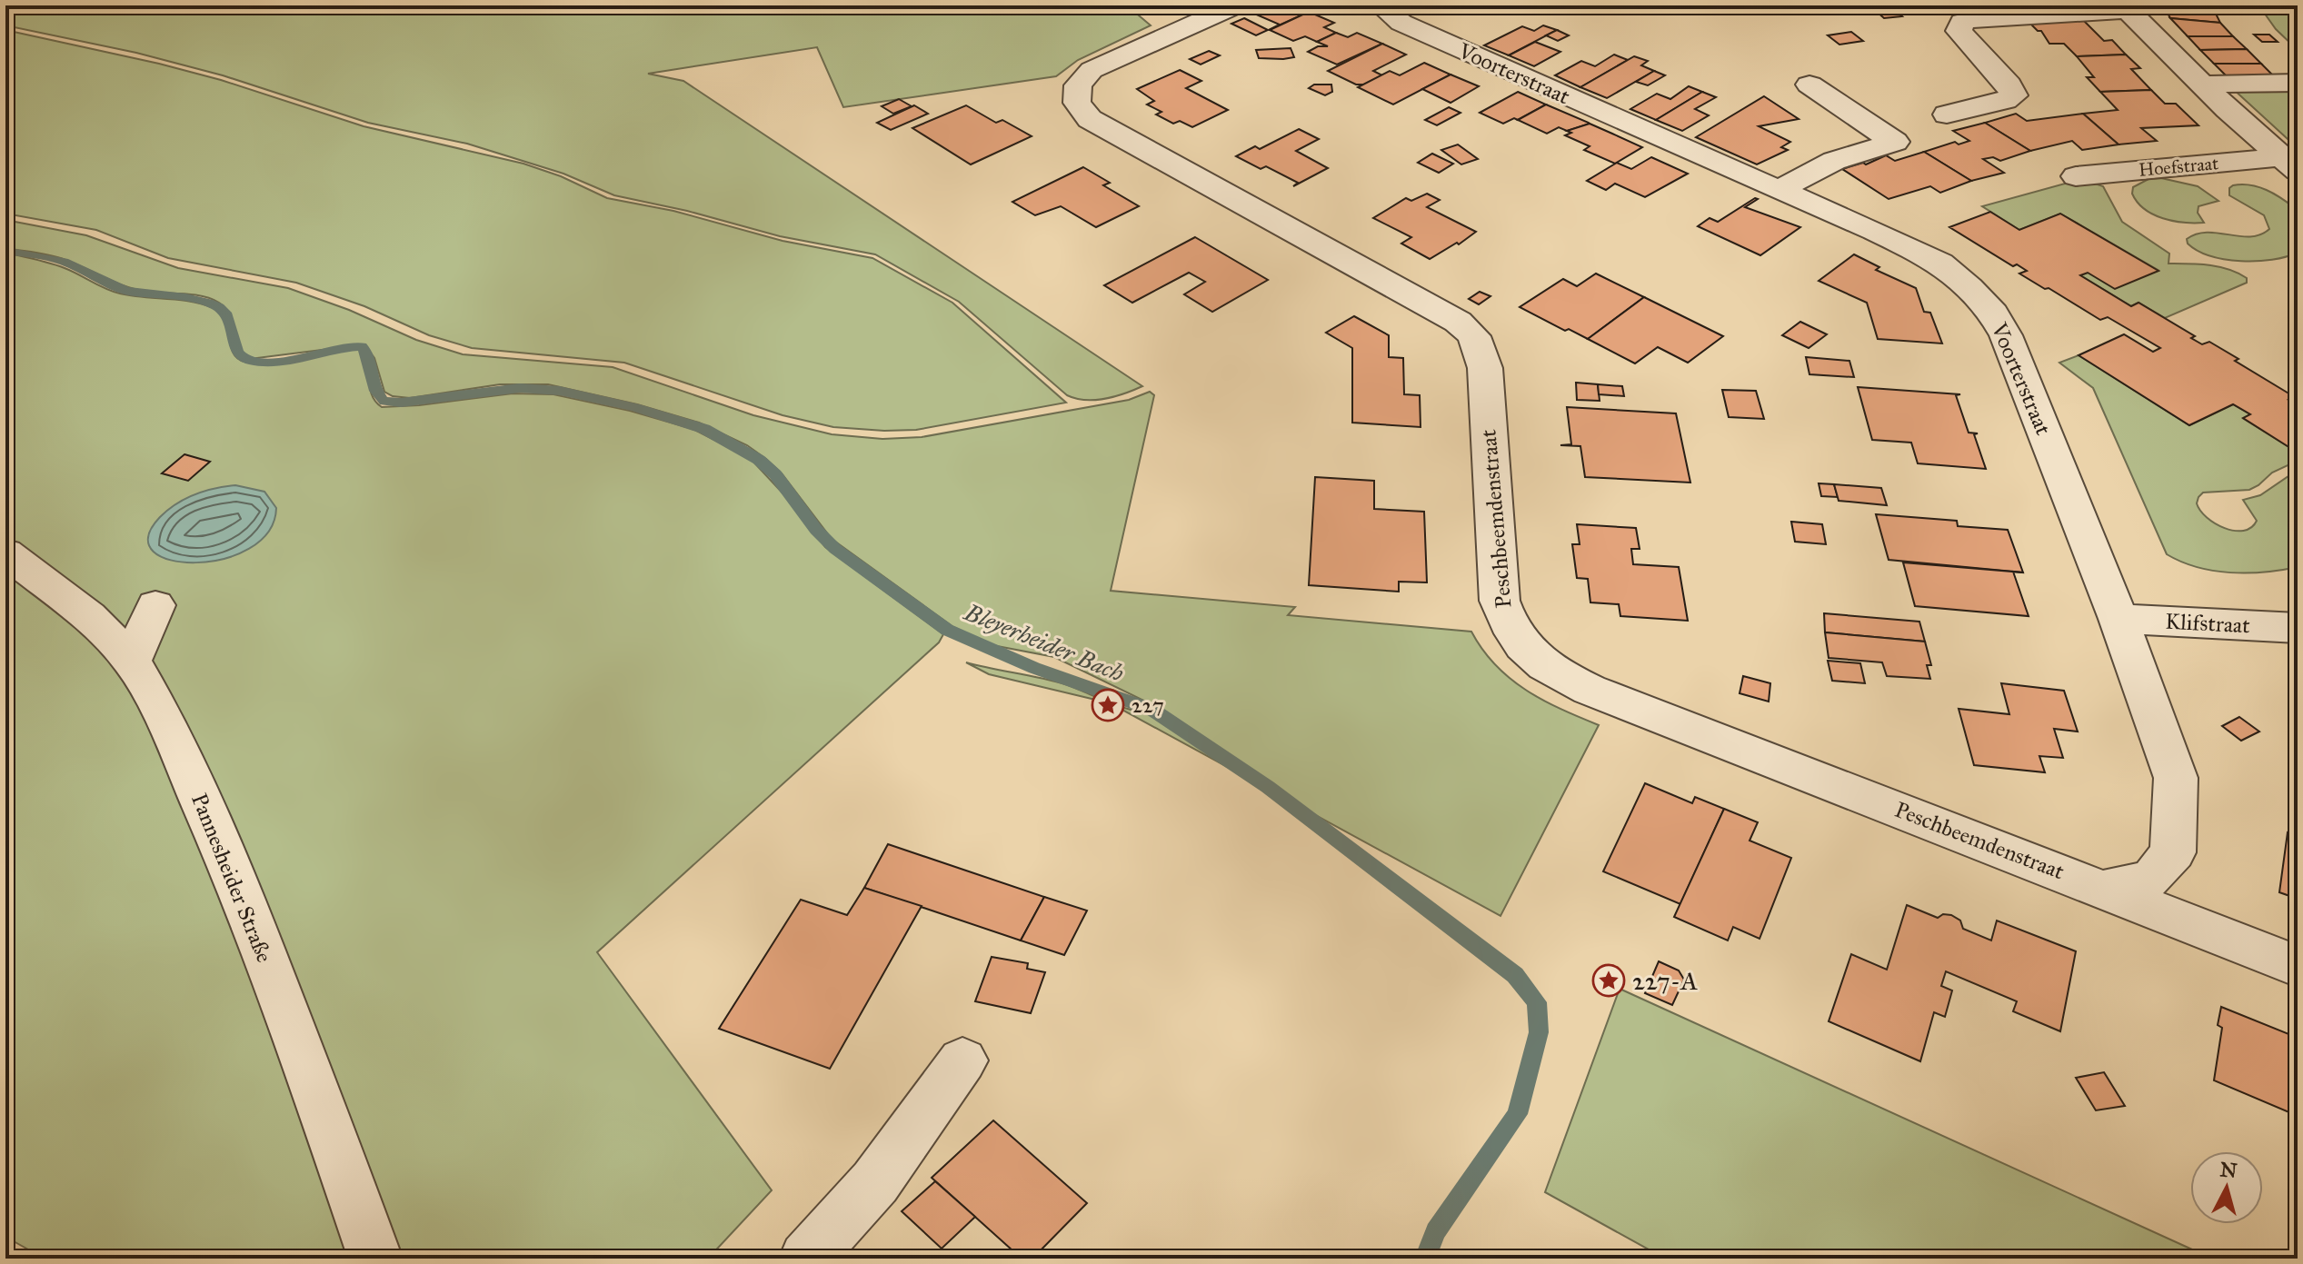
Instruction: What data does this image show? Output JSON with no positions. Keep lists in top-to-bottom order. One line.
{"streets":{"street":["Voorterstraat","Hoefstraat","Peschbeemdenstraat","Klifstraat","Pannesheider Straße"]},"crossings":[["Voorterstraat","Peschbeemdenstraat"],["Voorterstraat","Klifstraat"]],"water":["Bleyerheider Bach"],"places":{"place":["227","227-A"]},"north":"top"}
